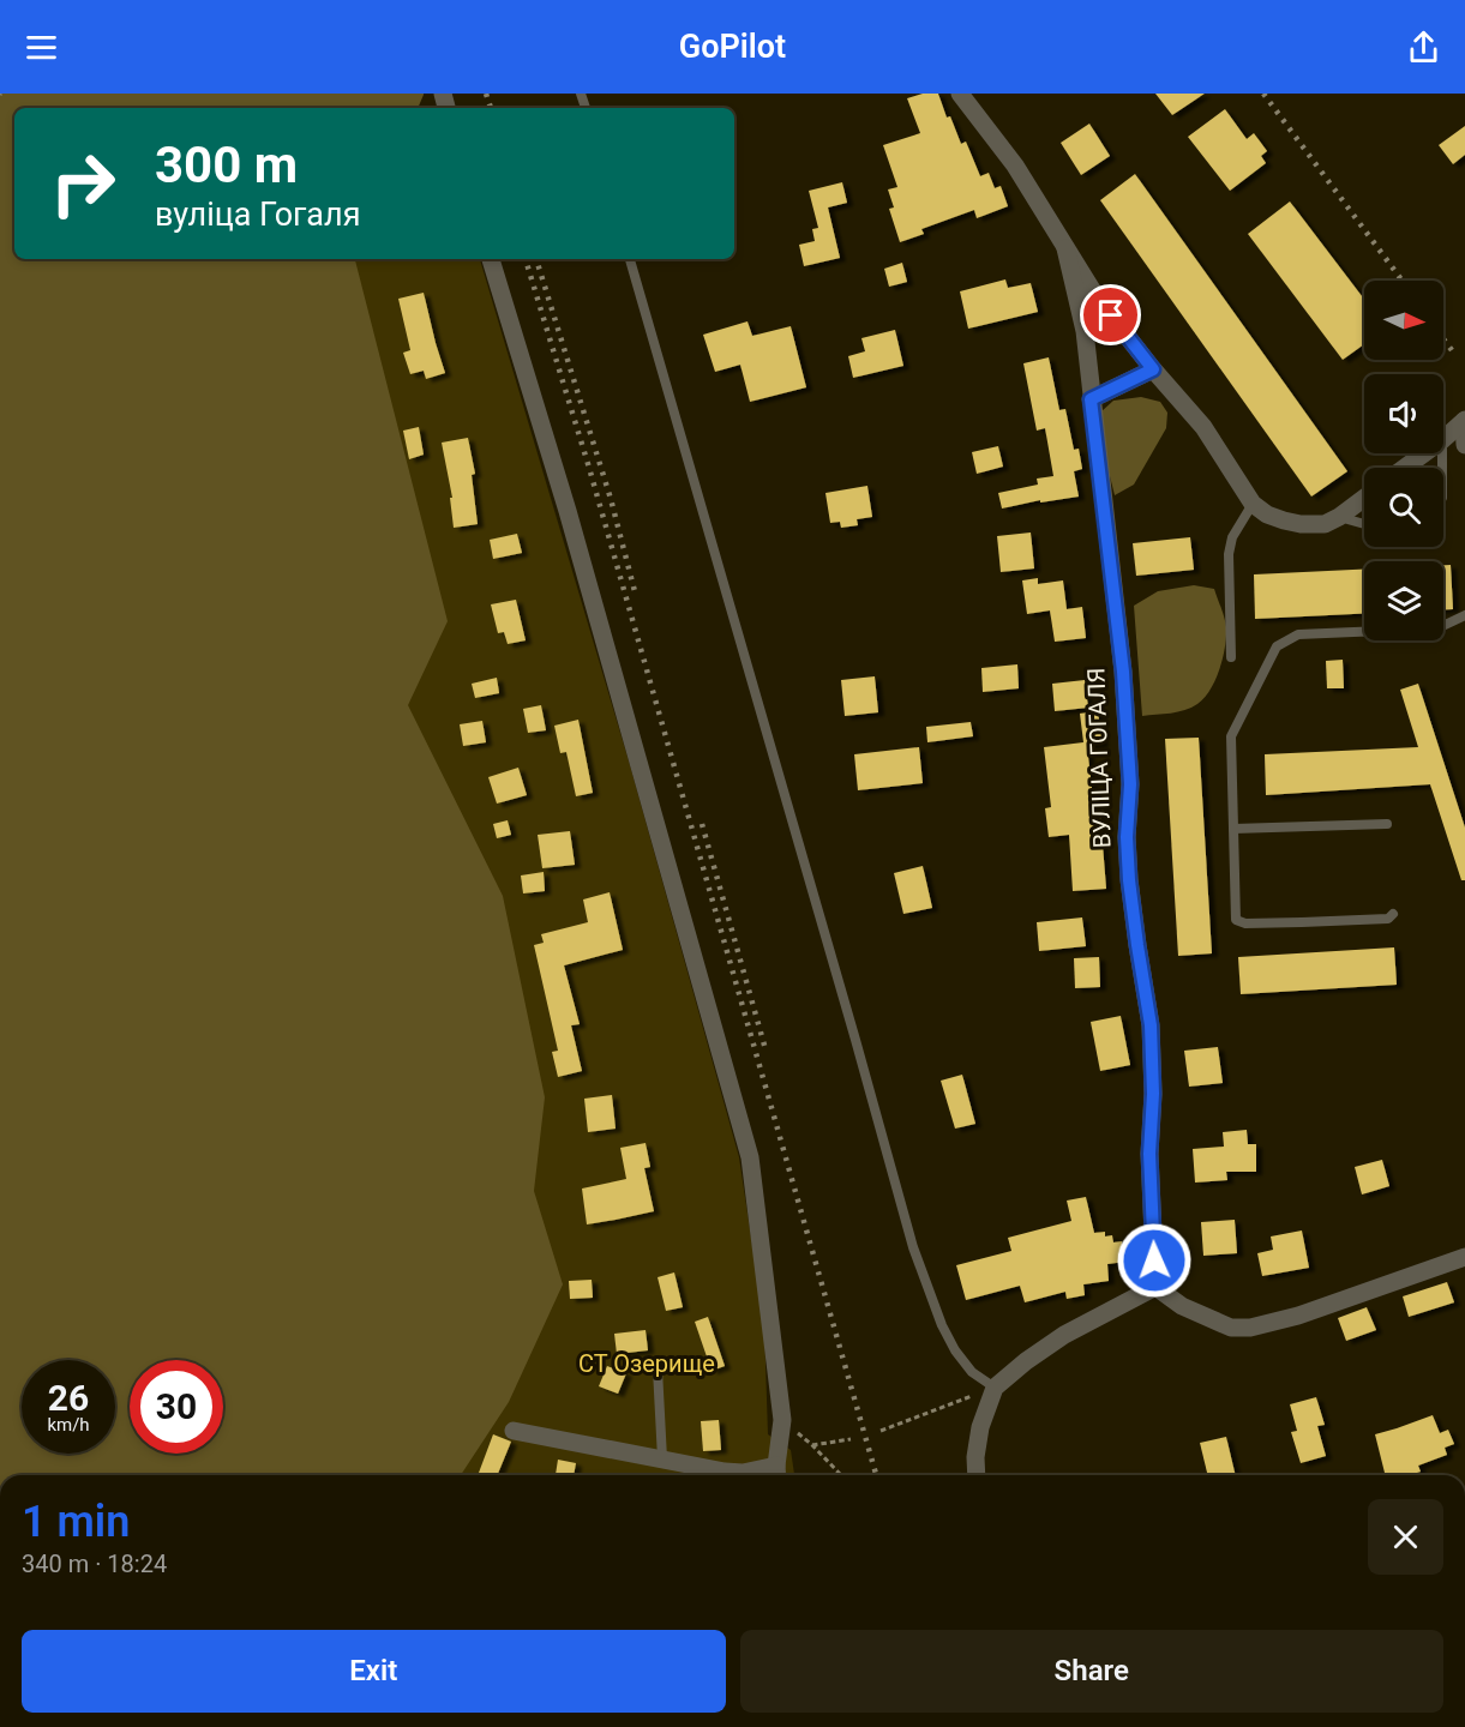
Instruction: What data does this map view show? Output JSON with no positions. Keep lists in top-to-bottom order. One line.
{"streets":{"street":["ВУЛІЦА ГОГАЛЯ"]},"parks":["СТ Озерище"],"north":"right","page":{"header":"GoPilot","turn":["300 m","вуліца Гогаля"],"speed":"26 km/h","limit":"30","heading":["1 min","340 m · 18:24"],"buttons":["Exit","Share"]}}
